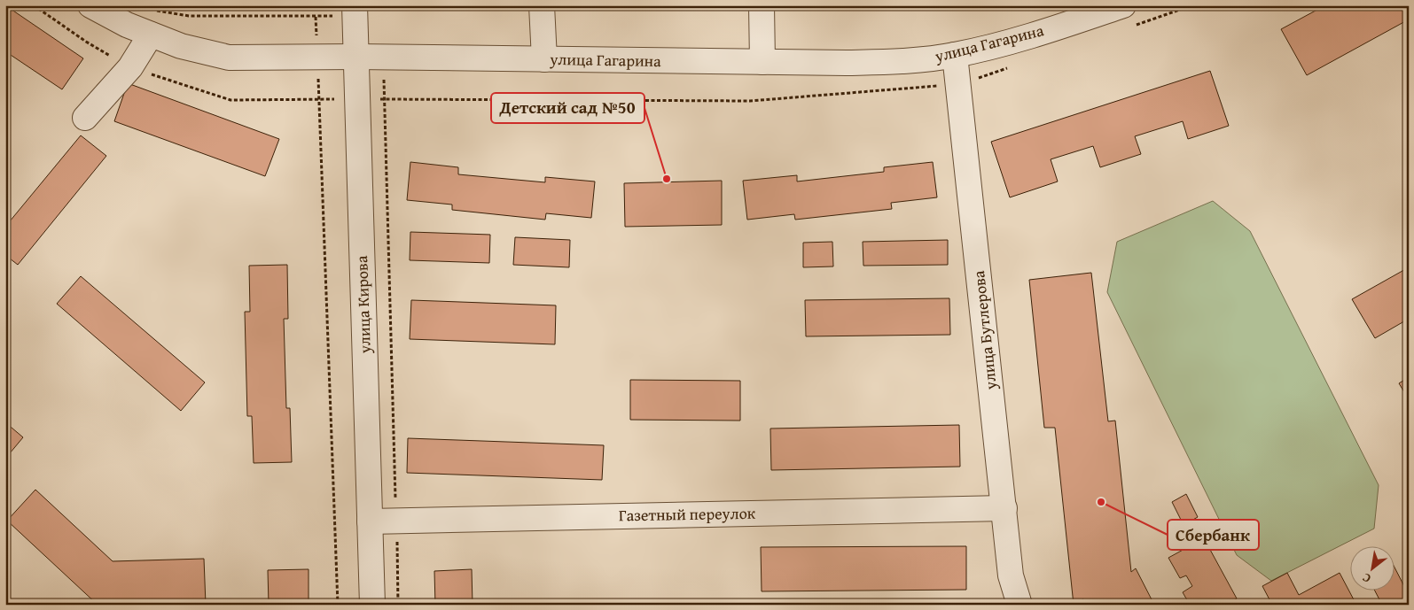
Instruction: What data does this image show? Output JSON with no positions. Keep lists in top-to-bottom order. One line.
{"streets":{"street":["улица Гагарина","улица Кирова","улица Бутлерова","Газетный переулок"]},"crossings":[["улица Гагарина","улица Кирова"],["улица Гагарина","улица Бутлерова"],["улица Кирова","Газетный переулок"],["улица Бутлерова","Газетный переулок"]],"places":["Детский сад №50","Сбербанк"],"north":"bottom left"}
